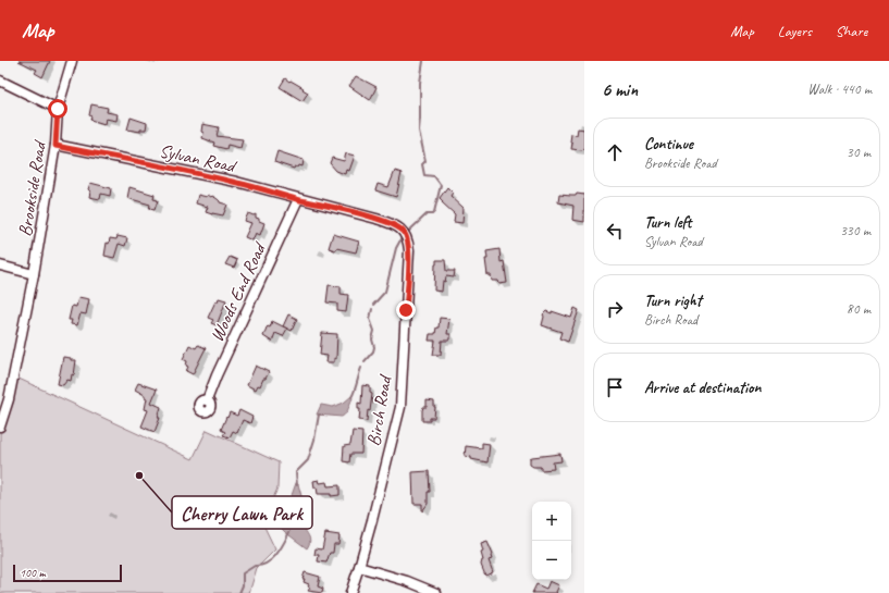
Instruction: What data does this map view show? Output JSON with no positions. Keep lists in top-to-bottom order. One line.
{"streets":{"street":["Sylvan Road","Brookside Road","Woods End Road","Birch Road"]},"crossings":[["Sylvan Road","Brookside Road"],["Sylvan Road","Woods End Road"],["Sylvan Road","Birch Road"]],"places":["Cherry Lawn Park"],"scale_bar":"100 m","page":{"header":"Map","nav":["Map","Layers","Share"],"heading":["6 min","Walk · 440 m"],"list":[["Continue","Brookside Road","30 m"],["Turn left","Sylvan Road","330 m"],["Turn right","Birch Road","80 m"],"Arrive at destination"],"map_buttons":["+","−"],"scale":"100 m"}}
